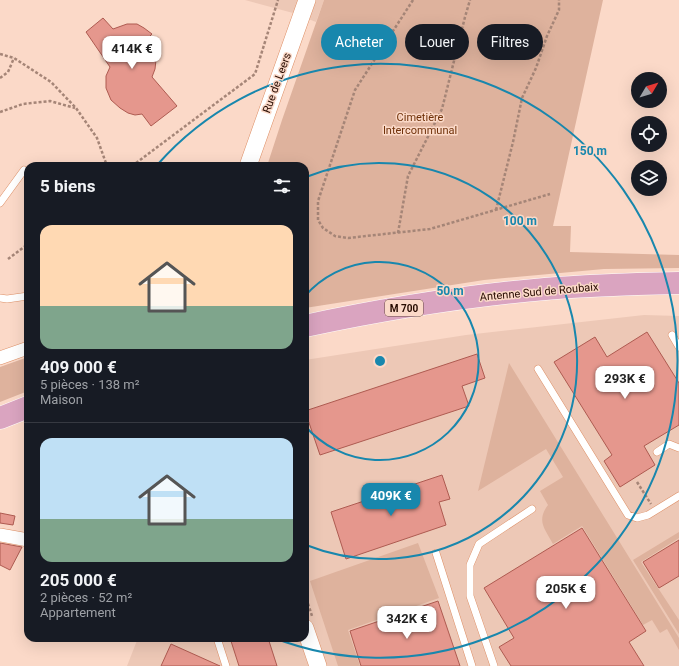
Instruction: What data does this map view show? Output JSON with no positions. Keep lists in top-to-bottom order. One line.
{"streets":{"highway":["Antenne Sud de Roubaix","M 700"],"street":["Rue de Leers"]},"parks":["Cimetière Intercommunal"],"north":"top right","page":{"chip":["Acheter","Louer","Filtres"],"price":["414K €","293K €","409K €","205K €","342K €"],"heading":"5 biens","list":[{"name":"409 000 €","note":"5 pièces · 138 m² · Maison"},{"name":"205 000 €","note":"2 pièces · 52 m² · Appartement"}]},"rings":["150 m","100 m","50 m"]}
